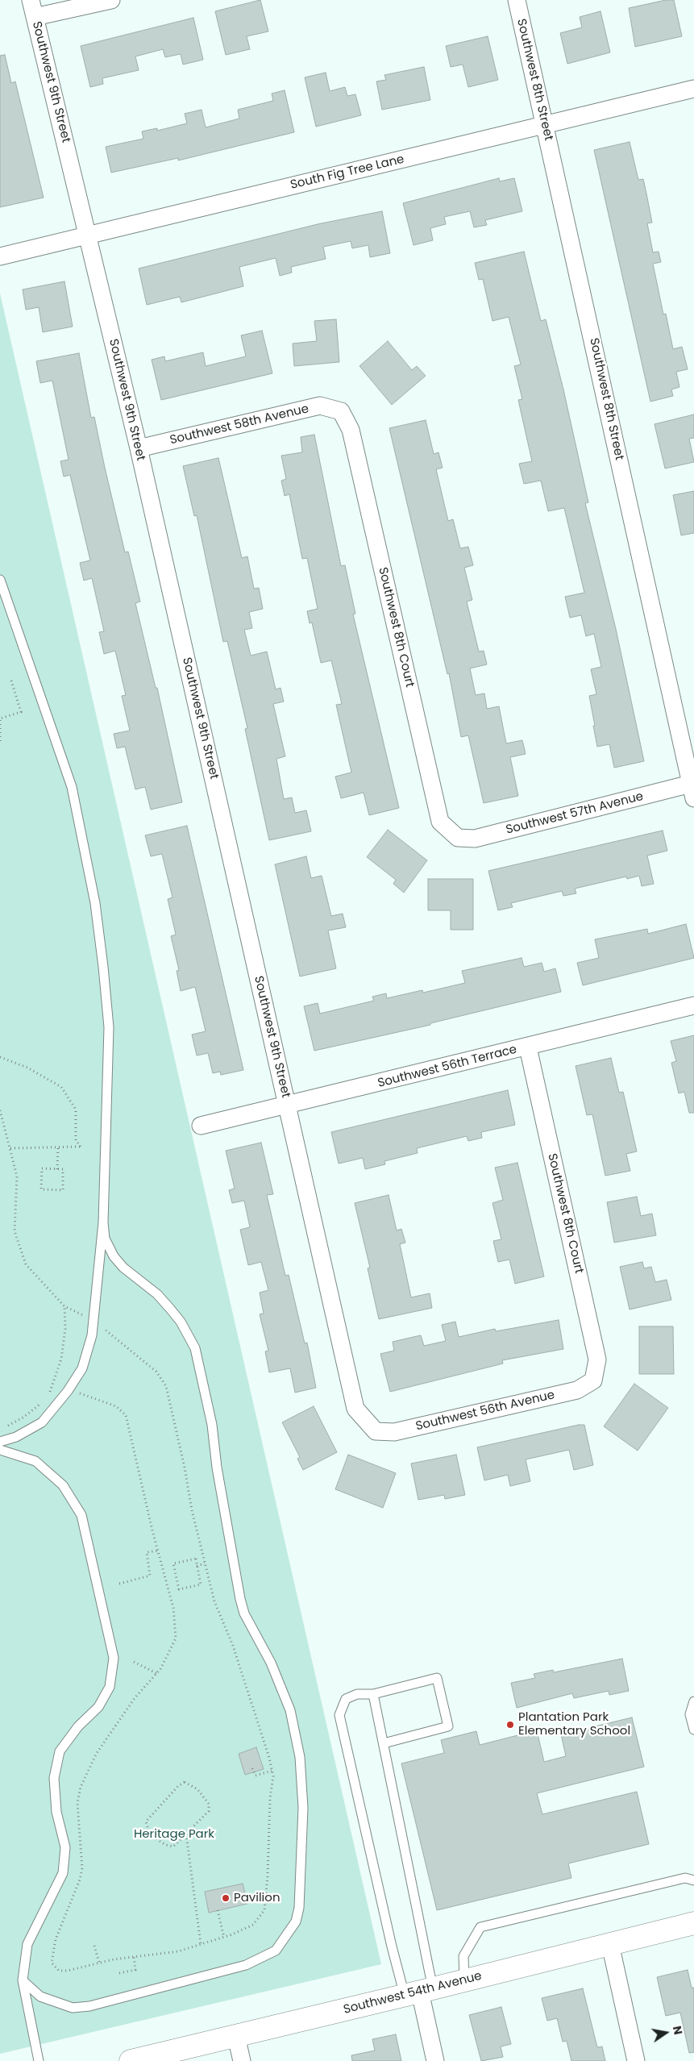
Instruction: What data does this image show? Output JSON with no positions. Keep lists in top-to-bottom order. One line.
{"streets":{"street":["Southwest 8th Street","Southwest 9th Street","South Fig Tree Lane","Southwest 58th Avenue","Southwest 8th Court","Southwest 57th Avenue","Southwest 56th Terrace","Southwest 56th Avenue","Southwest 54th Avenue"]},"crossings":[["Southwest 8th Street","South Fig Tree Lane"],["Southwest 8th Street","Southwest 57th Avenue"],["Southwest 9th Street","South Fig Tree Lane"],["Southwest 9th Street","Southwest 58th Avenue"],["Southwest 9th Street","Southwest 56th Terrace"],["Southwest 9th Street","Southwest 56th Avenue"],["Southwest 58th Avenue","Southwest 8th Court"],["Southwest 8th Court","Southwest 57th Avenue"],["Southwest 8th Court","Southwest 56th Terrace"],["Southwest 8th Court","Southwest 56th Avenue"]],"parks":["Heritage Park"],"places":["Plantation Park Elementary School","Pavilion"],"north":"right"}
